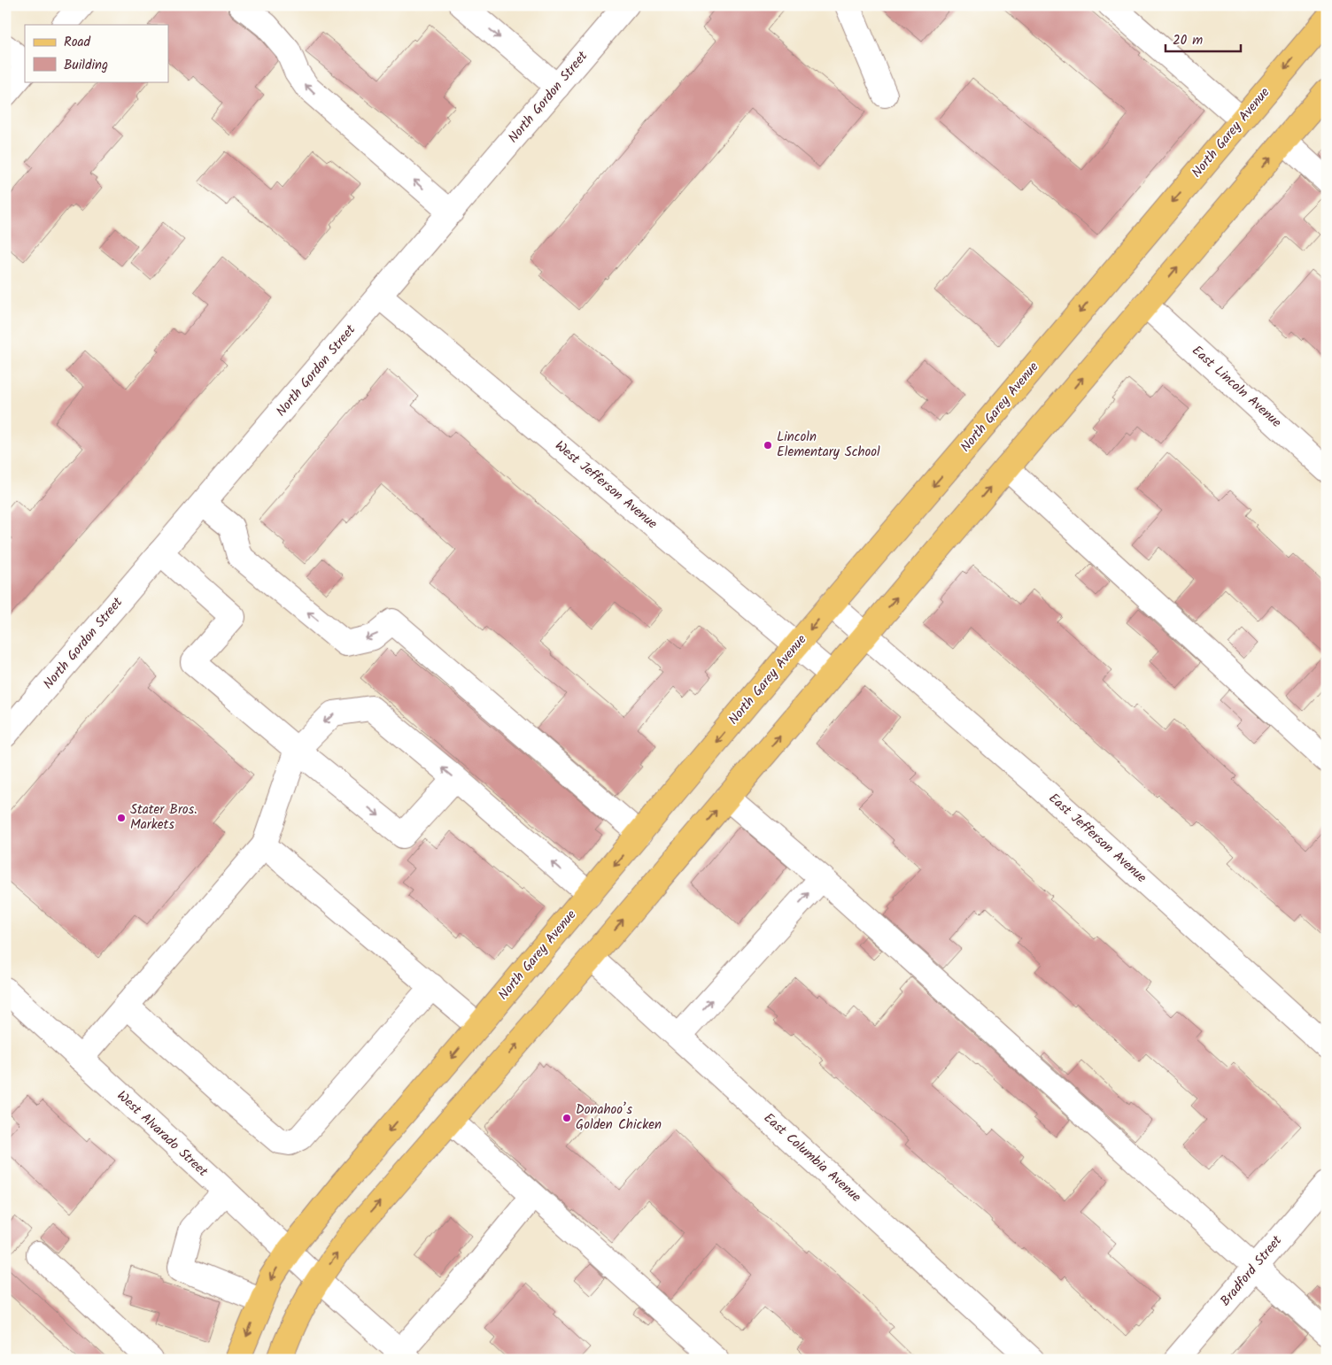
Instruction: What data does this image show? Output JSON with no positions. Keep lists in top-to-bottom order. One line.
{"streets":{"main road":["North Garey Avenue"],"street":["North Gordon Street","East Lincoln Avenue","West Jefferson Avenue","East Jefferson Avenue","West Alvarado Street","East Columbia Avenue","Bradford Street"]},"crossings":[["North Gordon Street","West Jefferson Avenue"],["North Garey Avenue","West Jefferson Avenue"],["North Garey Avenue","East Jefferson Avenue"],["North Garey Avenue","West Alvarado Street"]],"places":["Lincoln Elementary School","Stater Bros. Markets","Donahoo’s Golden Chicken"],"legend":["Road","Building"],"scale_bar":"20 m"}
